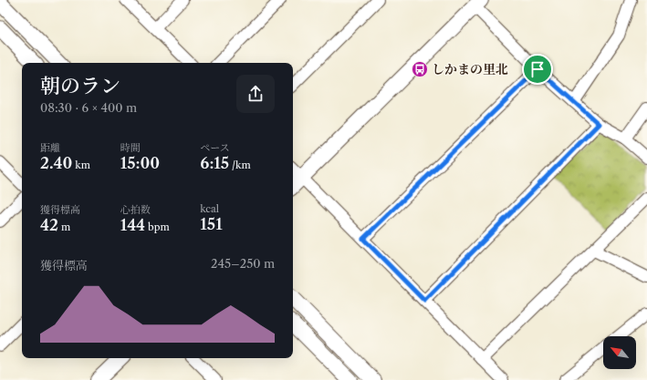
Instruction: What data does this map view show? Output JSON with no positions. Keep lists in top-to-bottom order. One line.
{"places":{"bus stop":["しかまの里北"]},"north":"top left","page":{"heading":["朝のラン","08:30 · 6 × 400 m"],"stats":[["距離","2.40 km"],["時間","15:00"],["ペース","6:15 /km"],["獲得標高","42 m"],["心拍数","144 bpm"],["kcal","151"]],"chart":["獲得標高","245–250 m"]}}
